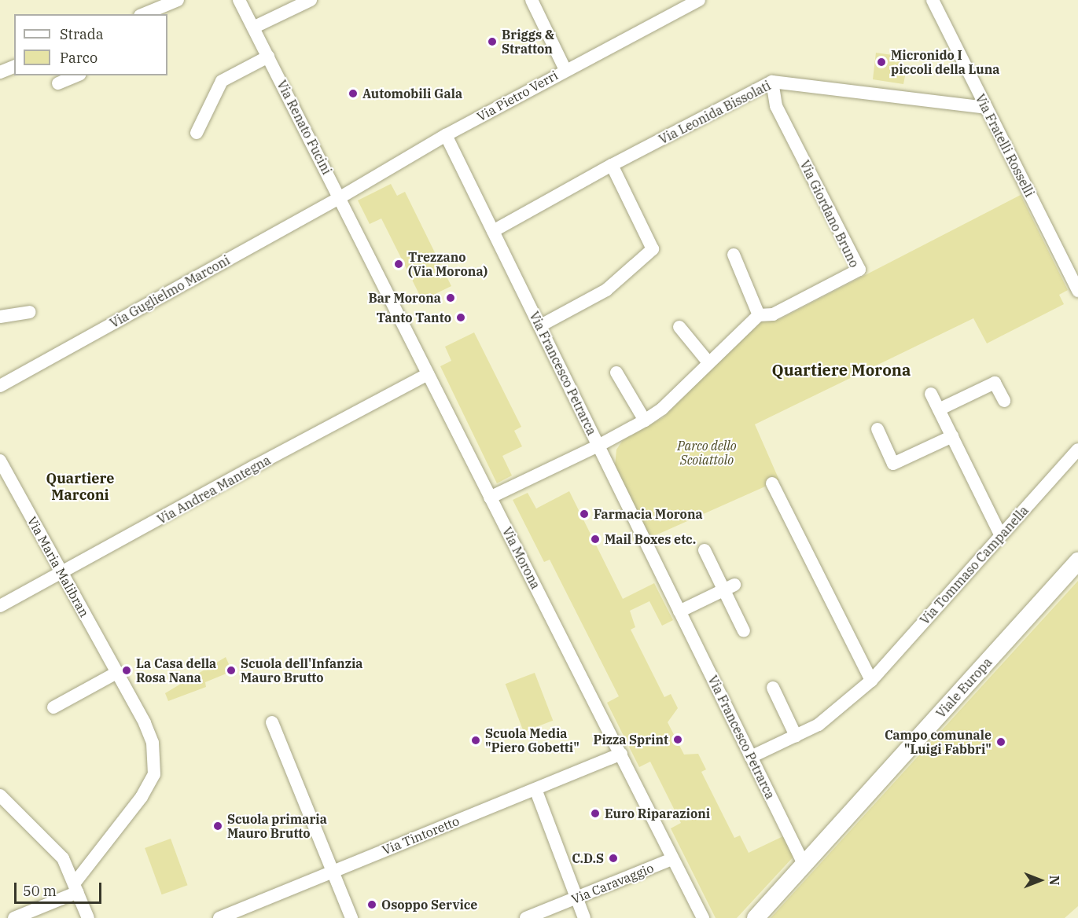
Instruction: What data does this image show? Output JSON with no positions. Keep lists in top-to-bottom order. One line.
{"streets":{"main road":["Viale Europa"],"street":["Via Pietro Verri","Via Leonida Bissolati","Via Renato Fucini","Via Fratelli Rosselli","Via Giordano Bruno","Via Guglielmo Marconi","Via Francesco Petrarca","Via Andrea Mantegna","Via Morona","Via Tommaso Campanella","Via Maria Malibran","Via Tintoretto","Via Caravaggio"]},"crossings":[["Via Pietro Verri","Via Renato Fucini"],["Via Pietro Verri","Via Guglielmo Marconi"],["Via Pietro Verri","Via Francesco Petrarca"],["Via Pietro Verri","Via Morona"],["Via Leonida Bissolati","Via Fratelli Rosselli"],["Via Leonida Bissolati","Via Giordano Bruno"],["Via Leonida Bissolati","Via Francesco Petrarca"],["Via Renato Fucini","Via Guglielmo Marconi"],["Via Renato Fucini","Via Morona"],["Via Guglielmo Marconi","Via Morona"],["Via Francesco Petrarca","Via Tommaso Campanella"],["Via Francesco Petrarca","Viale Europa"],["Via Andrea Mantegna","Via Morona"],["Via Andrea Mantegna","Via Maria Malibran"],["Via Morona","Via Tintoretto"],["Via Morona","Via Caravaggio"]],"districts":["Quartiere Morona","Quartiere Marconi"],"parks":["Parco dello Scoiattolo"],"places":["Briggs & Stratton","Micronido I piccoli della Luna","Automobili Gala","Trezzano (Via Morona)","Bar Morona","Tanto Tanto","Farmacia Morona","Mail Boxes etc.","La Casa della Rosa Nana","Scuola dell'Infanzia Mauro Brutto","Pizza Sprint","Scuola Media \"Piero Gobetti\"","Campo comunale \"Luigi Fabbri\"","Euro Riparazioni","Scuola primaria Mauro Brutto","C.D.S","Osoppo Service"],"legend":["Strada","Parco"],"scale_bar":"50 m","north":"right"}
